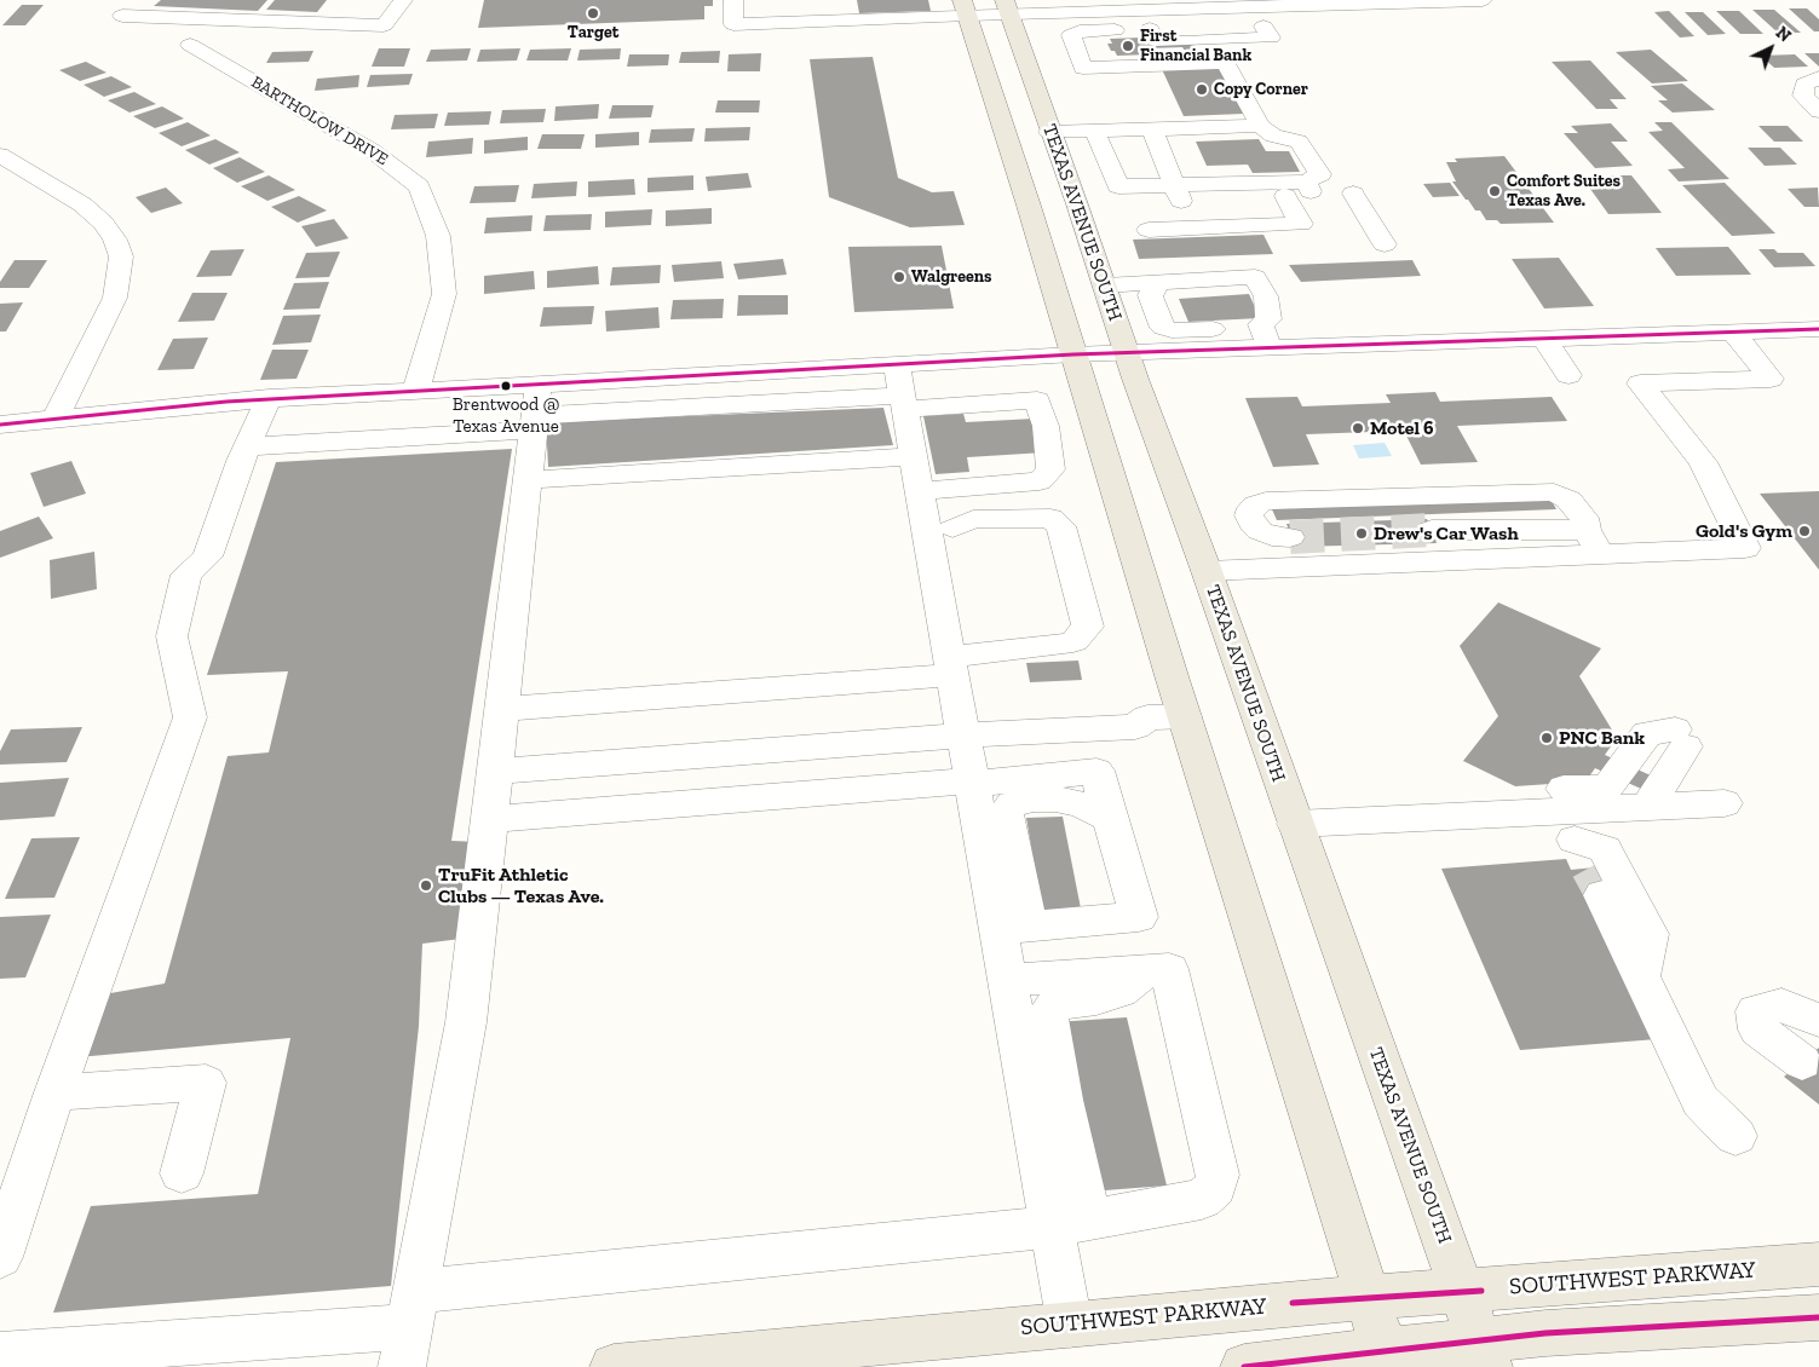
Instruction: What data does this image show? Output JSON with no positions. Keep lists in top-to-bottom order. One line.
{"streets":{"main road":["TEXAS AVENUE SOUTH","SOUTHWEST PARKWAY"],"street":["BARTHOLOW DRIVE"]},"crossings":[["TEXAS AVENUE SOUTH","SOUTHWEST PARKWAY"]],"places":["Target","First Financial Bank","Copy Corner","Comfort Suites Texas Ave.","Walgreens","Brentwood @ Texas Avenue","Motel 6","Gold's Gym","Drew's Car Wash","PNC Bank","TruFit Athletic Clubs — Texas Ave."],"north":"top right"}
